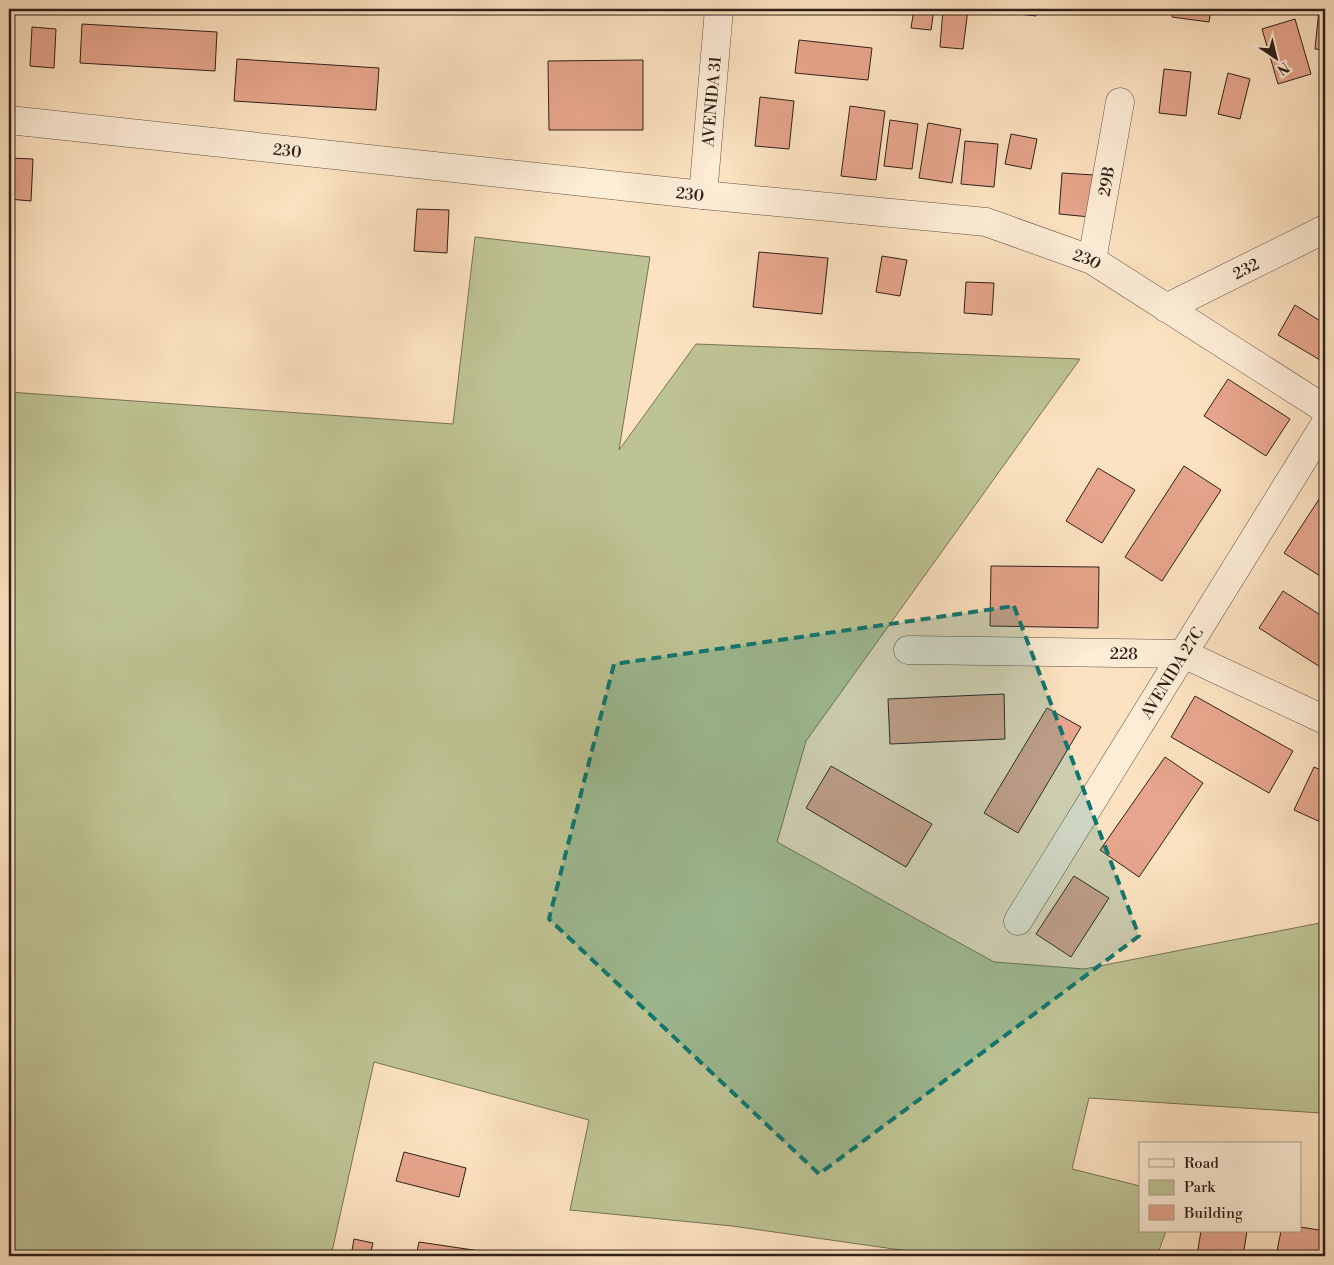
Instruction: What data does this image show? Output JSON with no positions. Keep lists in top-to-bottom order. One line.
{"streets":{"street":["AVENIDA 31","230","29B","232","228","AVENIDA 27C"]},"crossings":[["AVENIDA 31","230"],["230","29B"],["230","232"],["228","AVENIDA 27C"]],"legend":["Road","Park","Building"],"north":"bottom right"}
